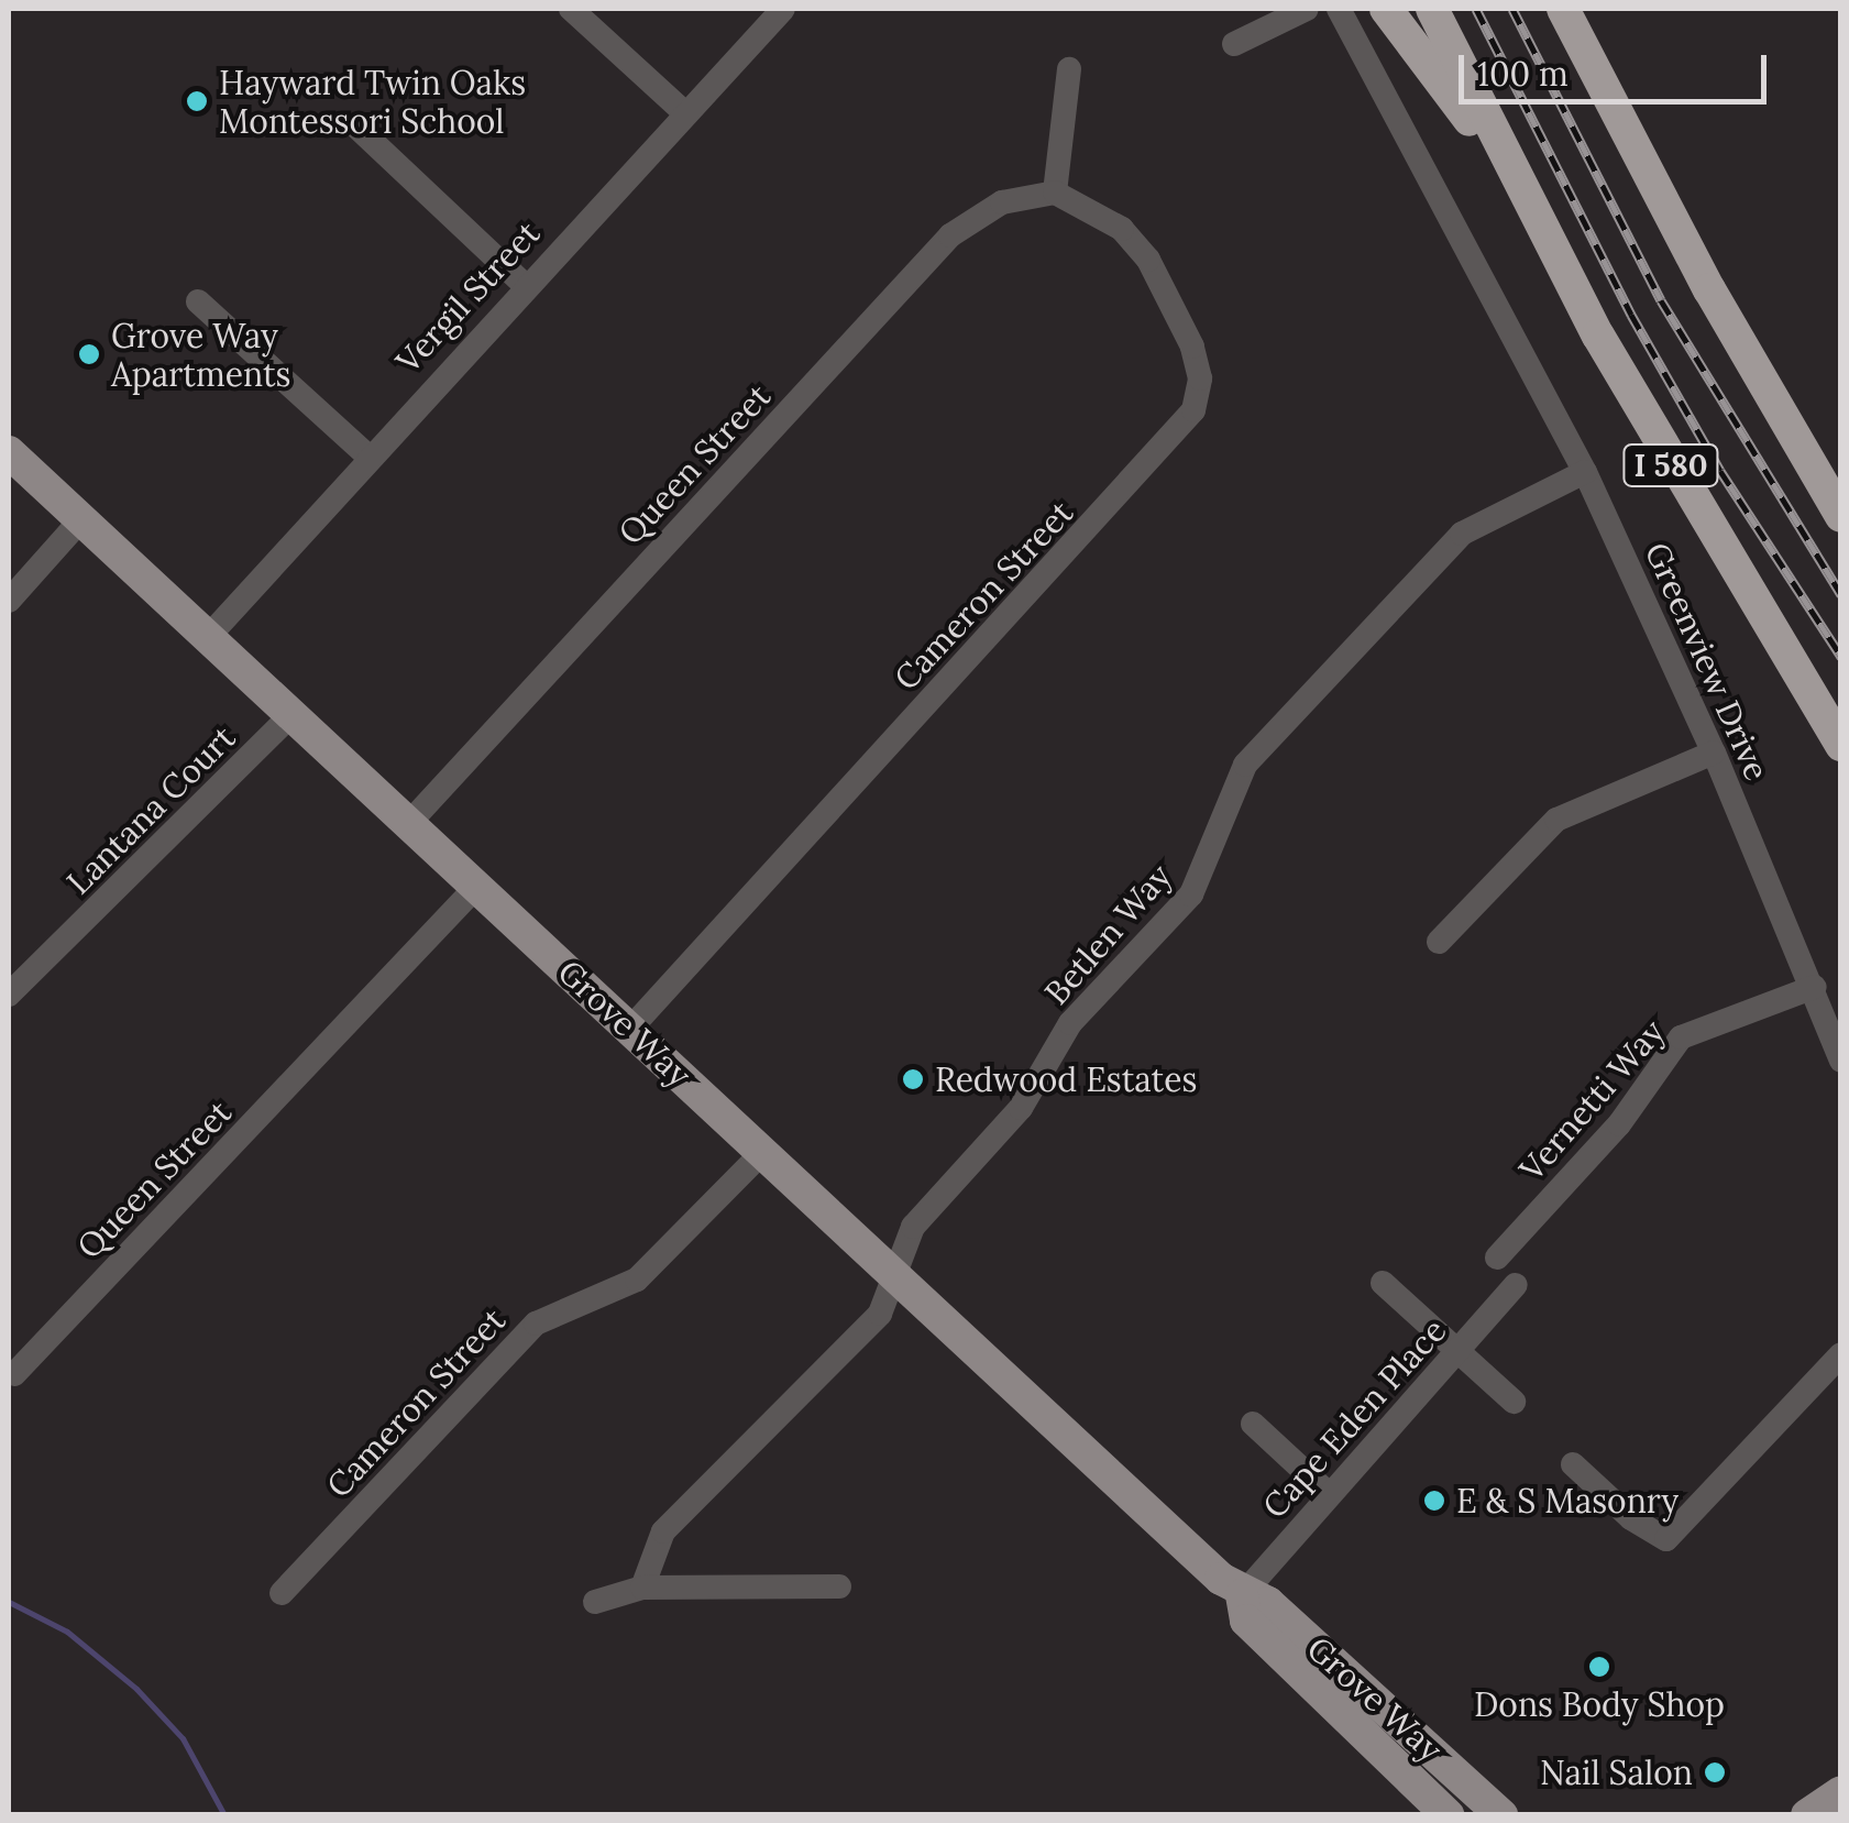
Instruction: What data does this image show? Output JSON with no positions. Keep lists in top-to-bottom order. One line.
{"streets":{"highway":["I 580"],"main road":["Grove Way"],"street":["Vergil Street","Queen Street","Cameron Street","Greenview Drive","Lantana Court","Betlen Way","Vernetti Way","Cape Eden Place"]},"crossings":[["Vergil Street","Grove Way"],["Queen Street","Cameron Street"],["Queen Street","Grove Way"],["Cameron Street","Grove Way"],["Greenview Drive","Betlen Way"],["Greenview Drive","Vernetti Way"],["Lantana Court","Grove Way"],["Betlen Way","Grove Way"],["Grove Way","Cape Eden Place"]],"places":["Hayward Twin Oaks Montessori School","Grove Way Apartments","Redwood Estates","E & S Masonry","Dons Body Shop","Nail Salon"],"scale_bar":"100 m"}
